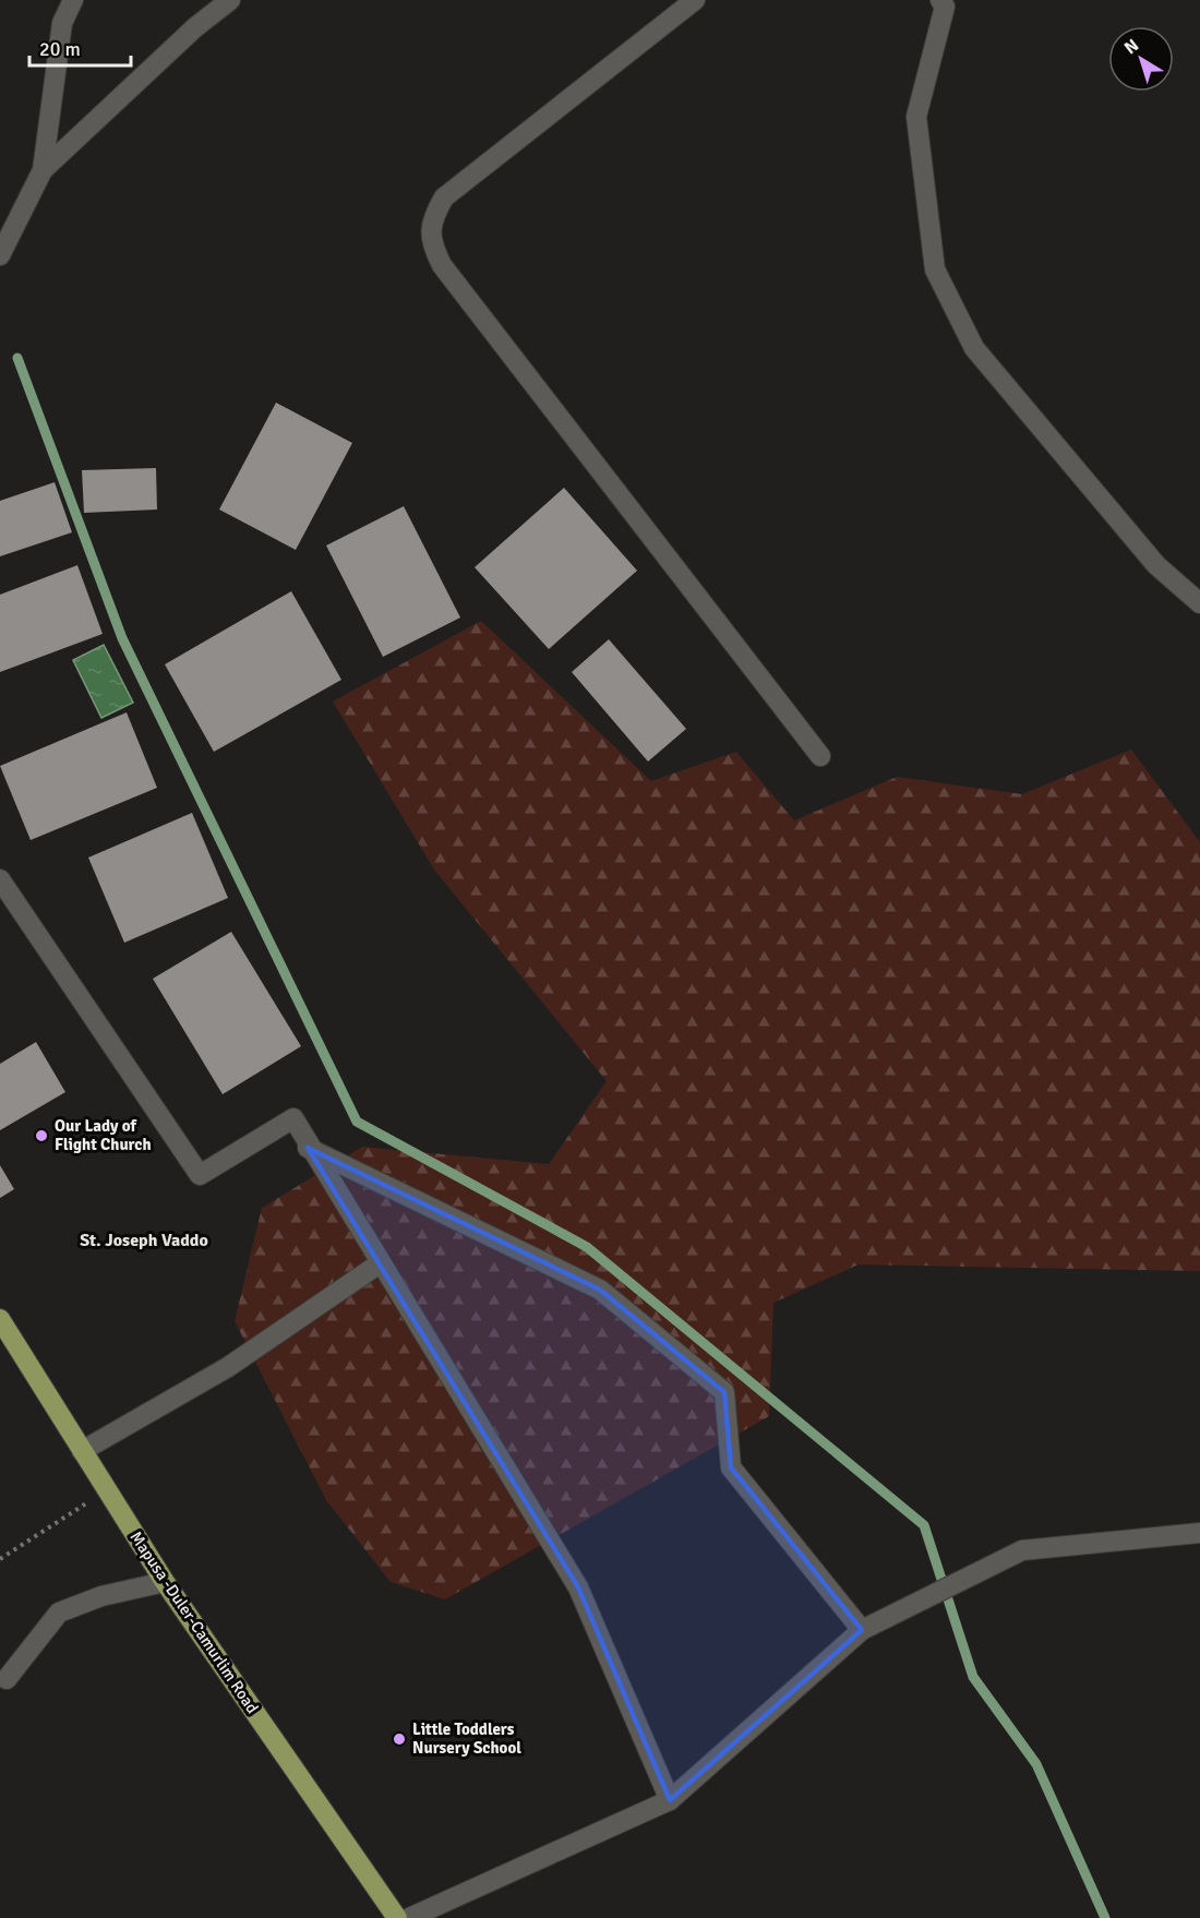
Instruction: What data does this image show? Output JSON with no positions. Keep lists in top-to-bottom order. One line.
{"streets":{"main road":["Mapusa -Duler-Camurlim Road"]},"districts":["St. Joseph Vaddo"],"places":["Our Lady of Flight Church","Little Toddlers Nursery School"],"scale_bar":"20 m","north":"top left"}
